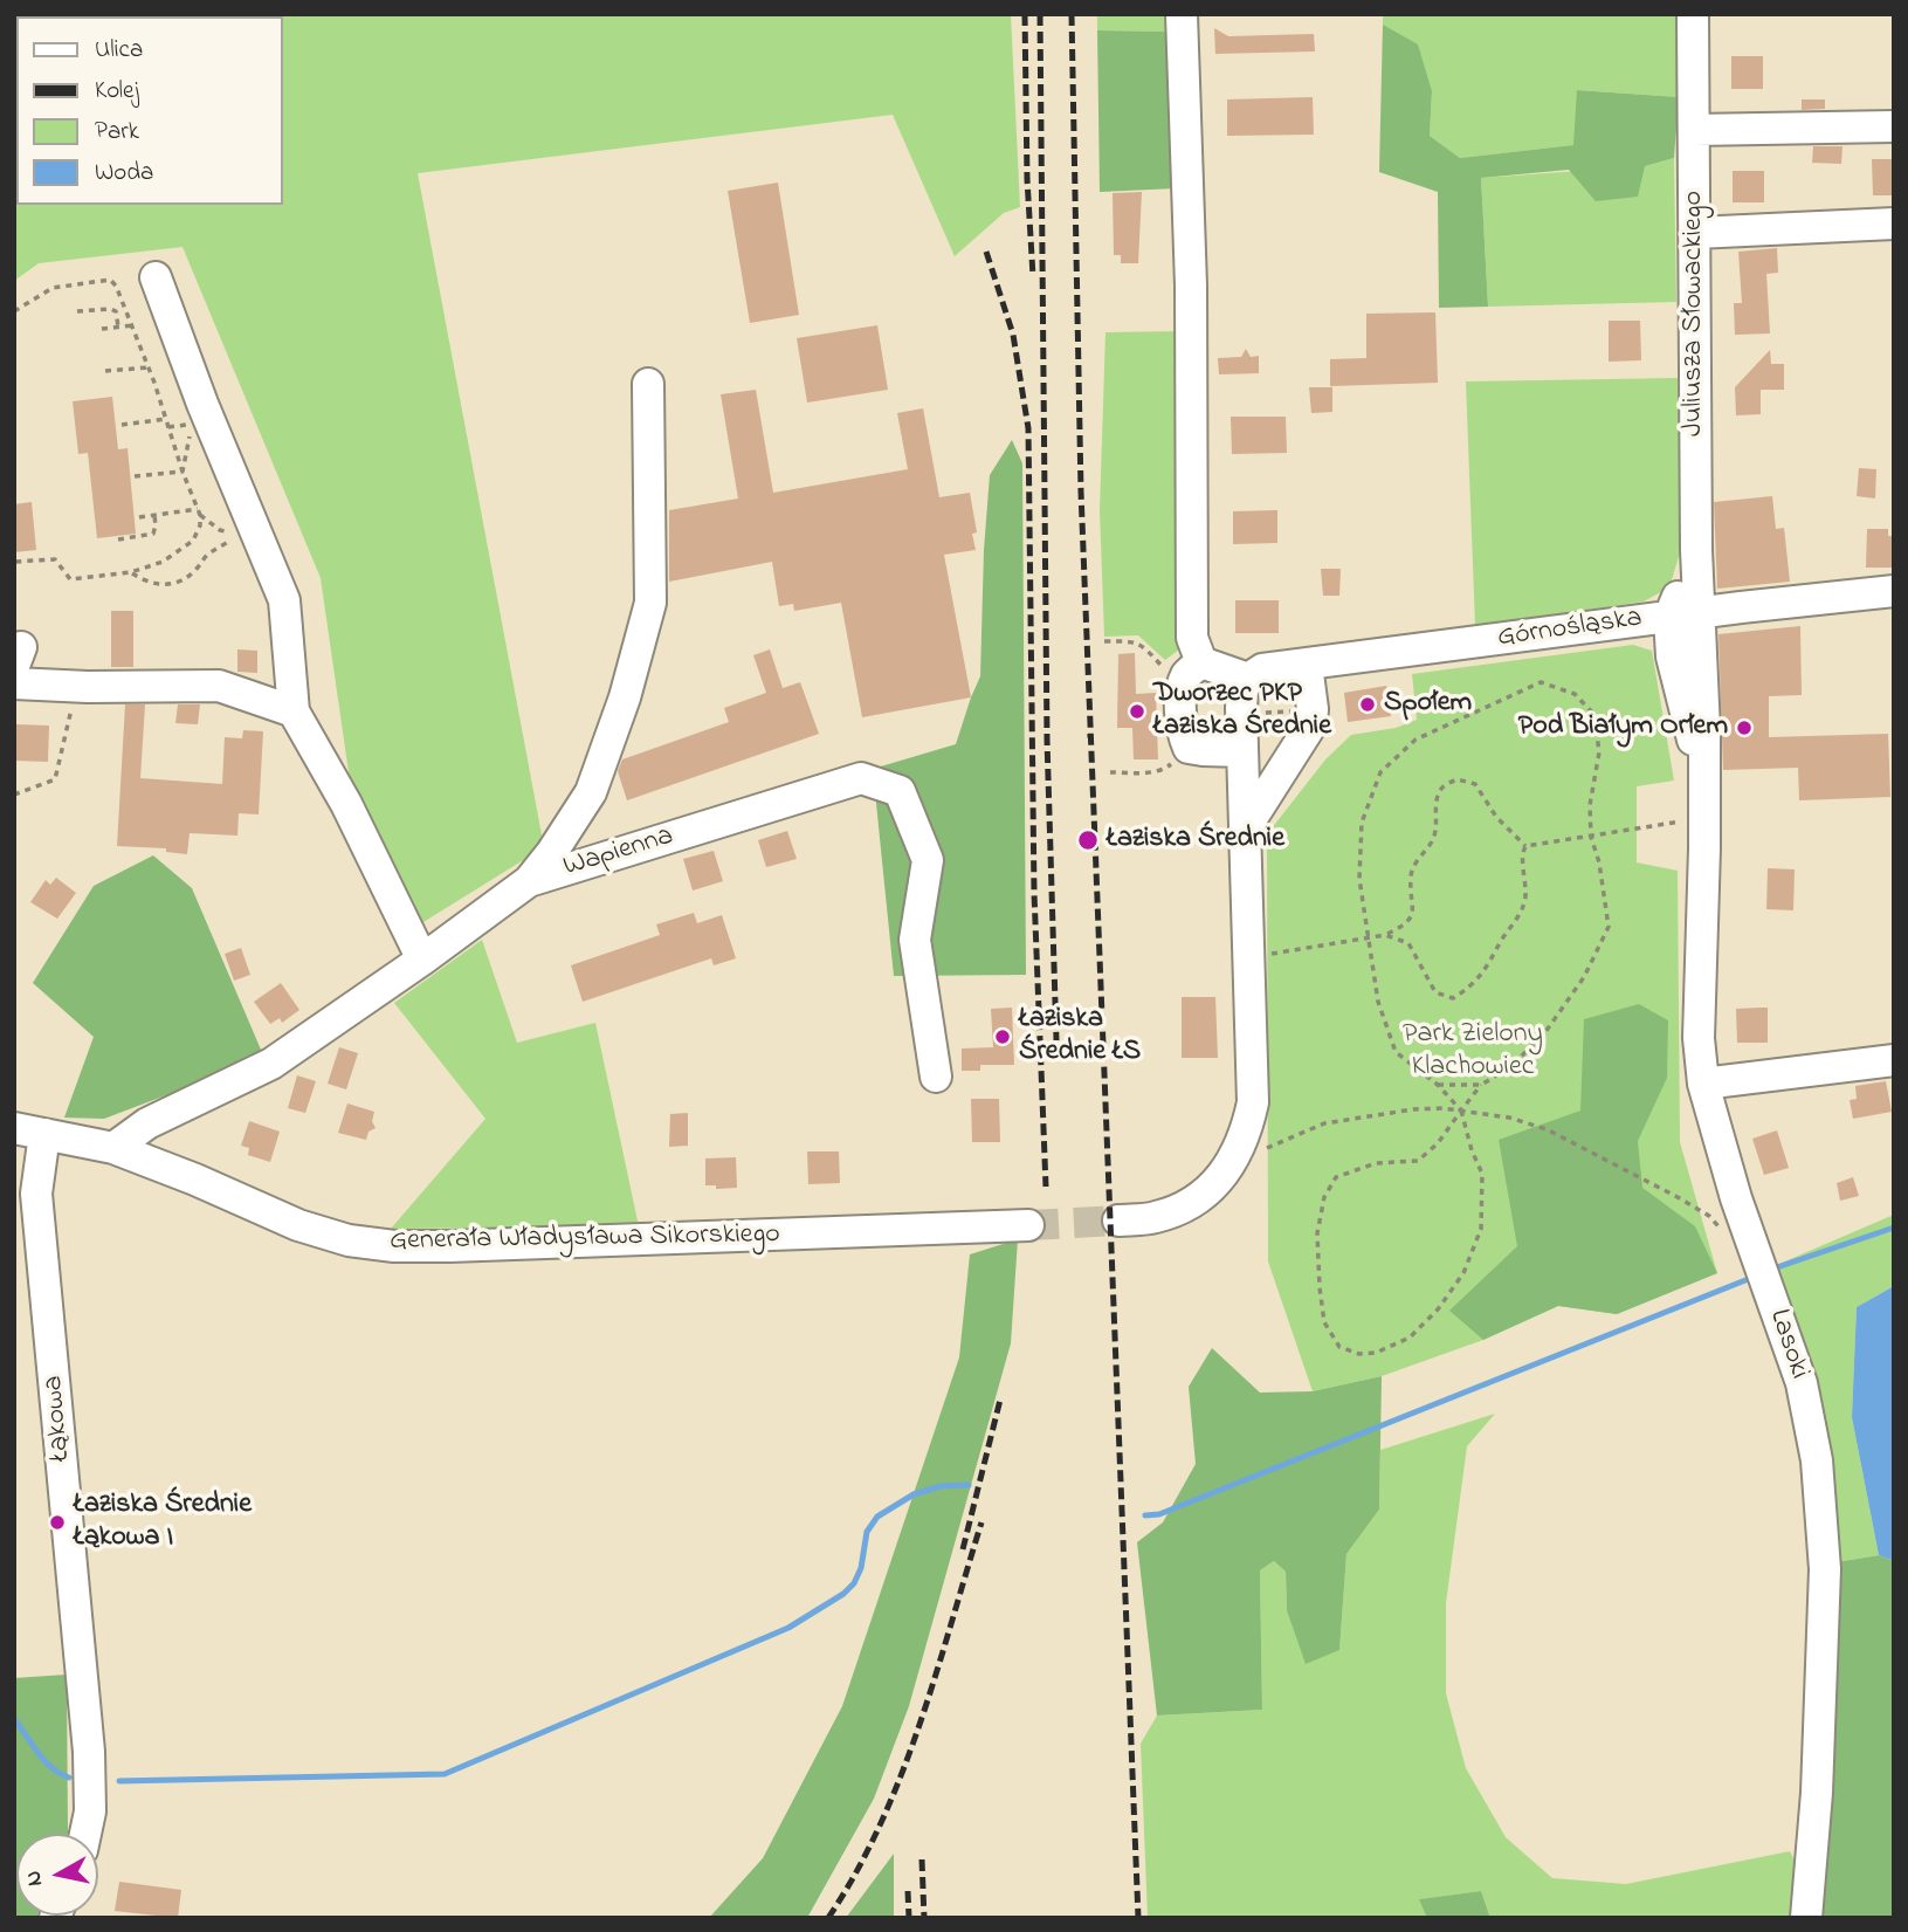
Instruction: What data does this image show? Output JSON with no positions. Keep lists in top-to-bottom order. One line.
{"streets":{"street":["Juliusza Słowackiego","Górnośląska","Wapienna","Generała Władysława Sikorskiego","Lasoki","Łąkowa"]},"crossings":[["Juliusza Słowackiego","Górnośląska"],["Juliusza Słowackiego","Lasoki"],["Górnośląska","Lasoki"],["Wapienna","Generała Władysława Sikorskiego"],["Generała Władysława Sikorskiego","Łąkowa"]],"parks":["Park Zielony Klachowiec"],"places":["Społem","Dworzec PKP Łaziska Średnie","Pod Białym Orłem","Łaziska Średnie","Łaziska Średnie ŁS","Łaziska Średnie Łąkowa I"],"legend":["Ulica","Kolej","Park","Woda"],"north":"left"}
